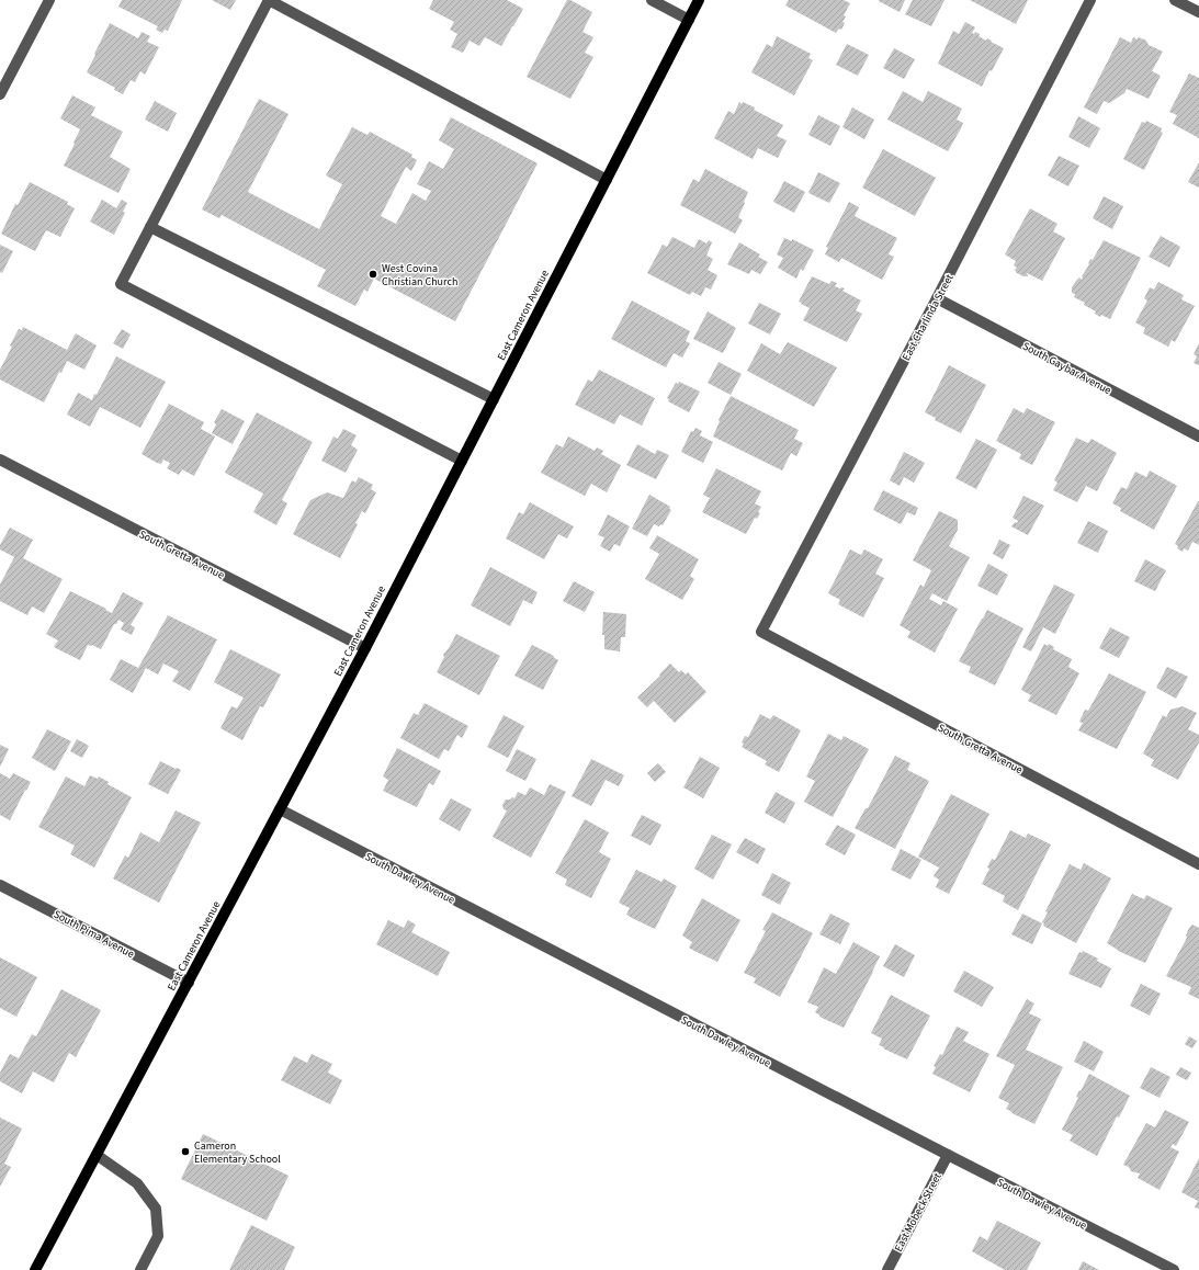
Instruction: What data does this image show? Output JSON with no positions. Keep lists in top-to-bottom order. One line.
{"streets":{"main road":["East Cameron Avenue"],"street":["East Charlinda Street","South Gaybar Avenue","South Gretta Avenue","South Dawley Avenue","South Pima Avenue","East Mobeck Street"]},"crossings":[["East Cameron Avenue","South Gretta Avenue"],["East Cameron Avenue","South Dawley Avenue"],["East Cameron Avenue","South Pima Avenue"],["East Charlinda Street","South Gaybar Avenue"],["East Charlinda Street","South Gretta Avenue"],["South Dawley Avenue","East Mobeck Street"]],"places":["West Covina Christian Church","Cameron Elementary School"]}
